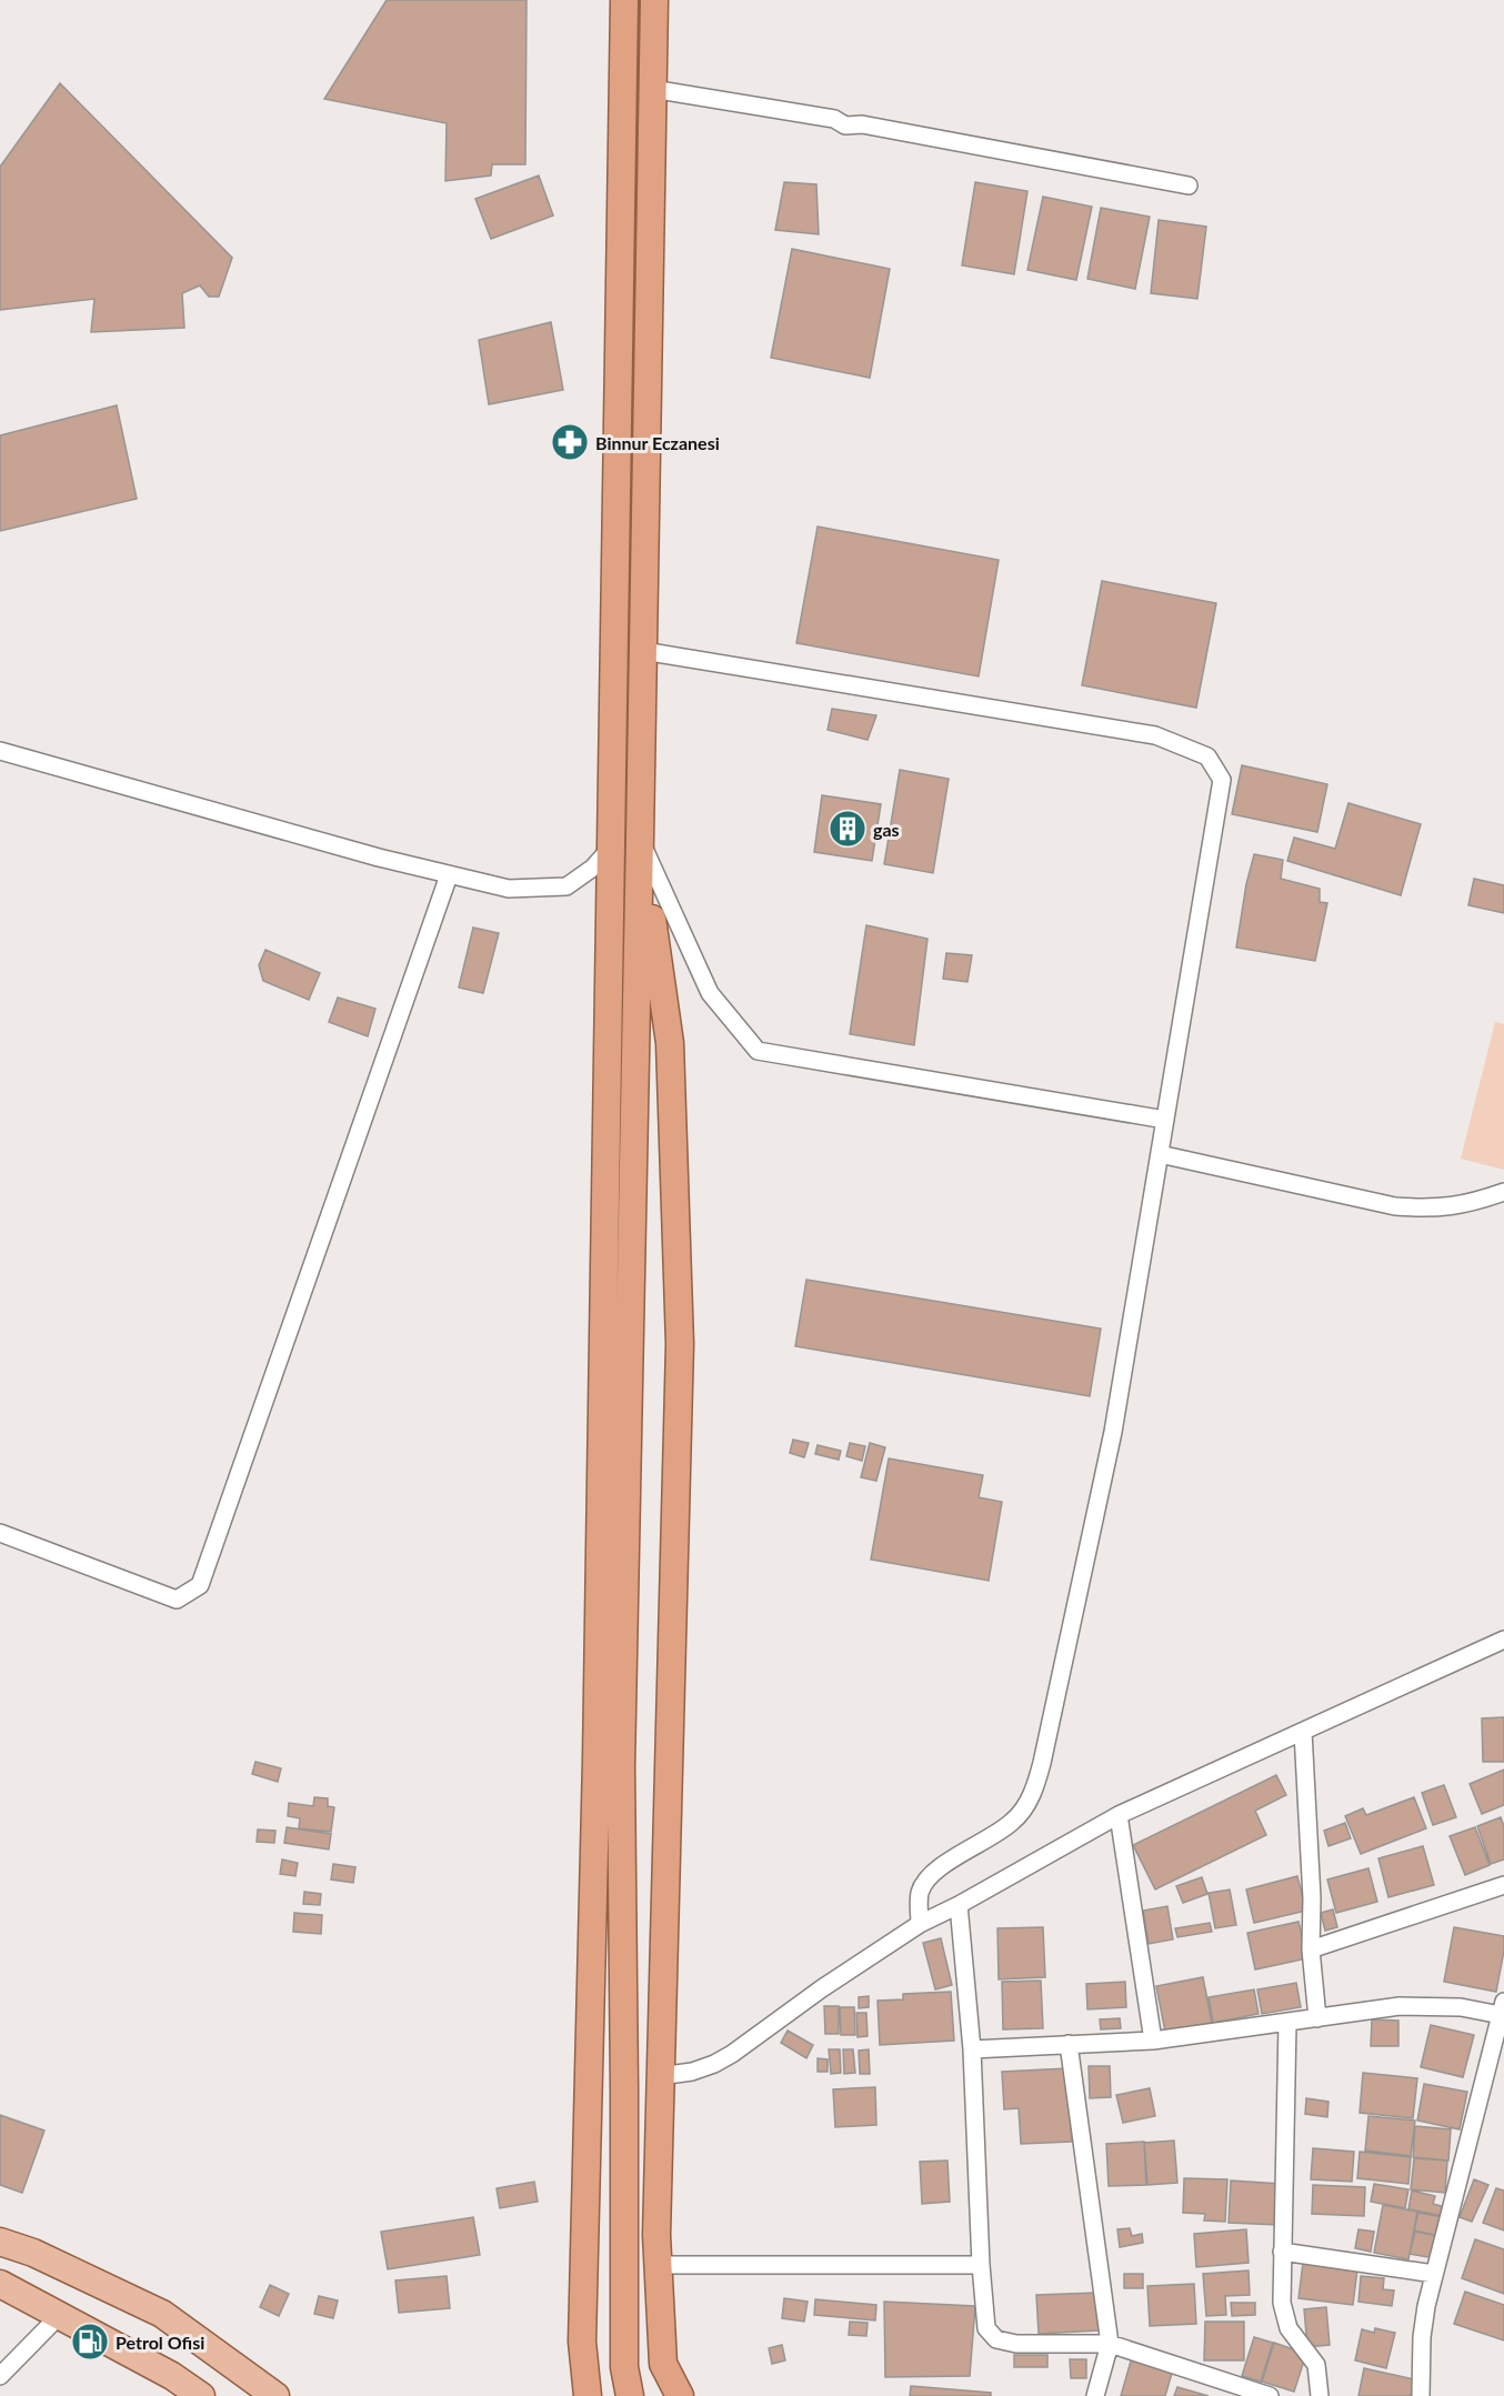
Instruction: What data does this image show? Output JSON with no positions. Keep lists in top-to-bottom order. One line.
{"places":{"pharmacy":["Binnur Eczanesi"],"building":["gas"],"fuel station":["Petrol Ofisi"]}}
